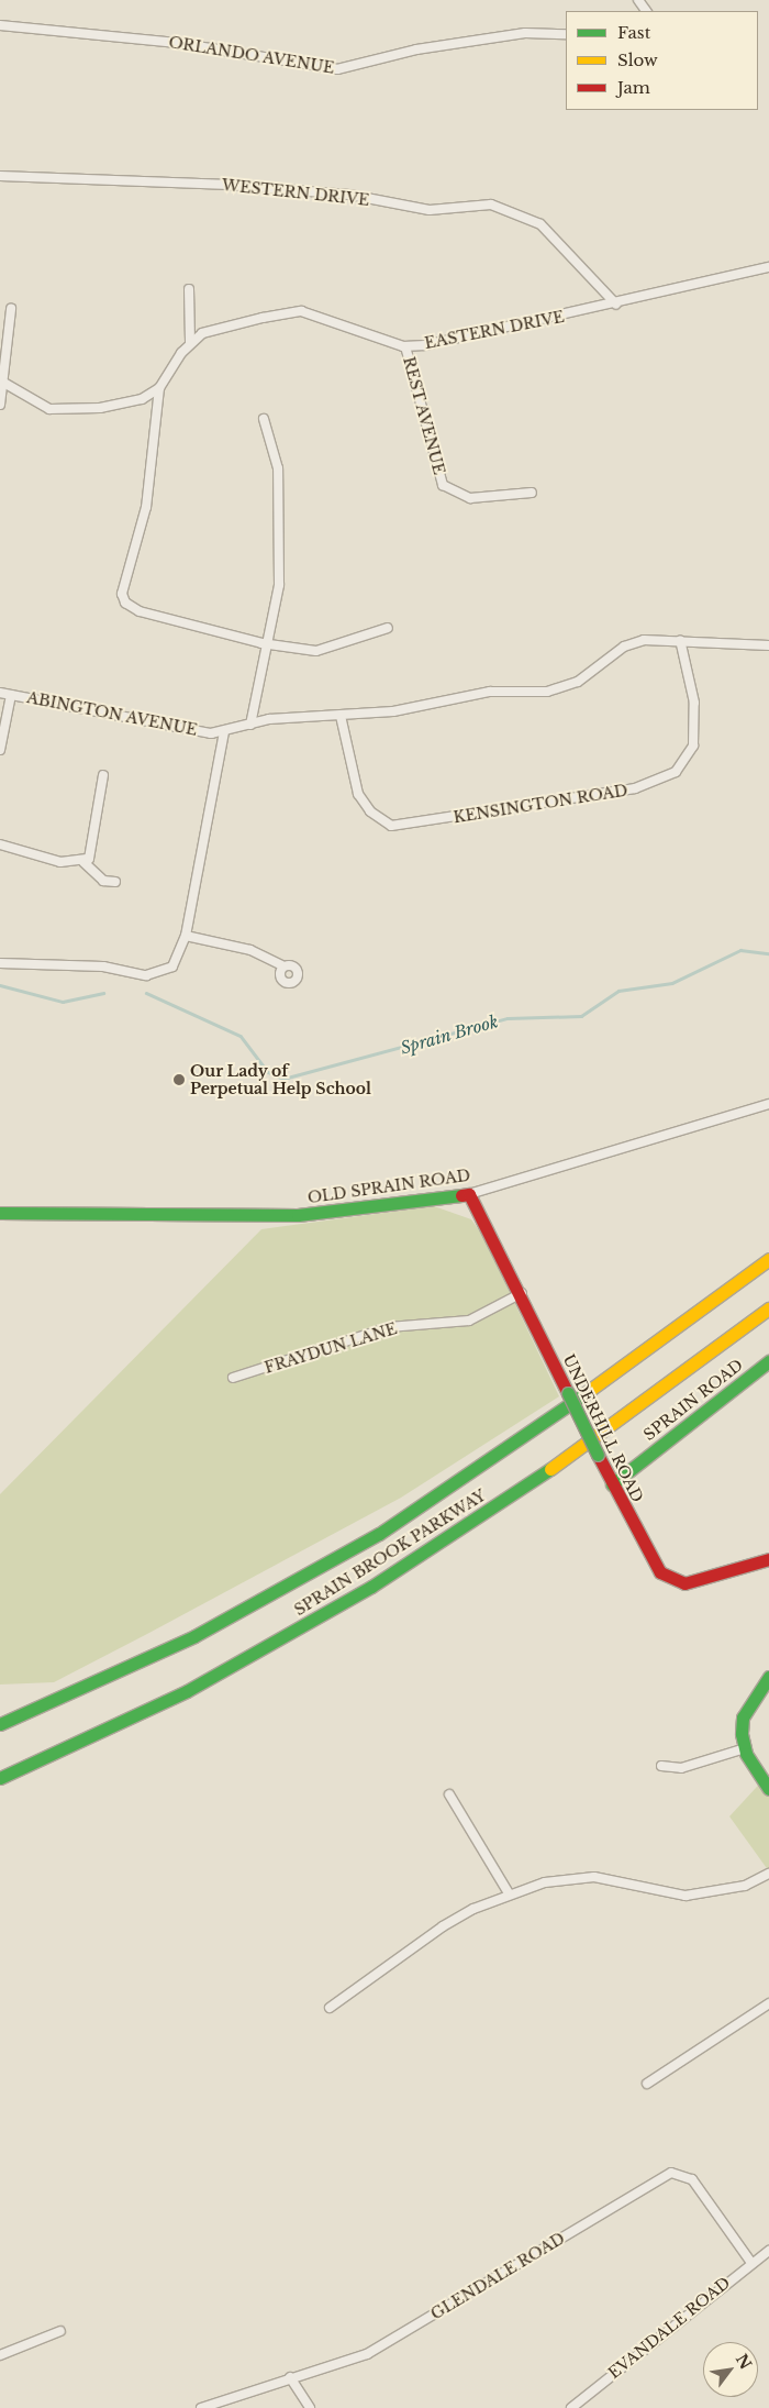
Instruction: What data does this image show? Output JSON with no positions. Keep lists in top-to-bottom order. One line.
{"streets":{"main road":["OLD SPRAIN ROAD","SPRAIN ROAD","UNDERHILL ROAD","SPRAIN BROOK PARKWAY"],"street":["ORLANDO AVENUE","WESTERN DRIVE","EASTERN DRIVE","REST AVENUE","ABINGTON AVENUE","KENSINGTON ROAD","FRAYDUN LANE","GLENDALE ROAD","EVANDALE ROAD"]},"crossings":[["WESTERN DRIVE","EASTERN DRIVE"],["EASTERN DRIVE","REST AVENUE"],["OLD SPRAIN ROAD","UNDERHILL ROAD"],["FRAYDUN LANE","UNDERHILL ROAD"],["SPRAIN ROAD","UNDERHILL ROAD"],["GLENDALE ROAD","EVANDALE ROAD"]],"water":["Sprain Brook"],"places":["Our Lady of Perpetual Help School"],"legend":["Fast","Slow","Jam"],"north":"top right"}
